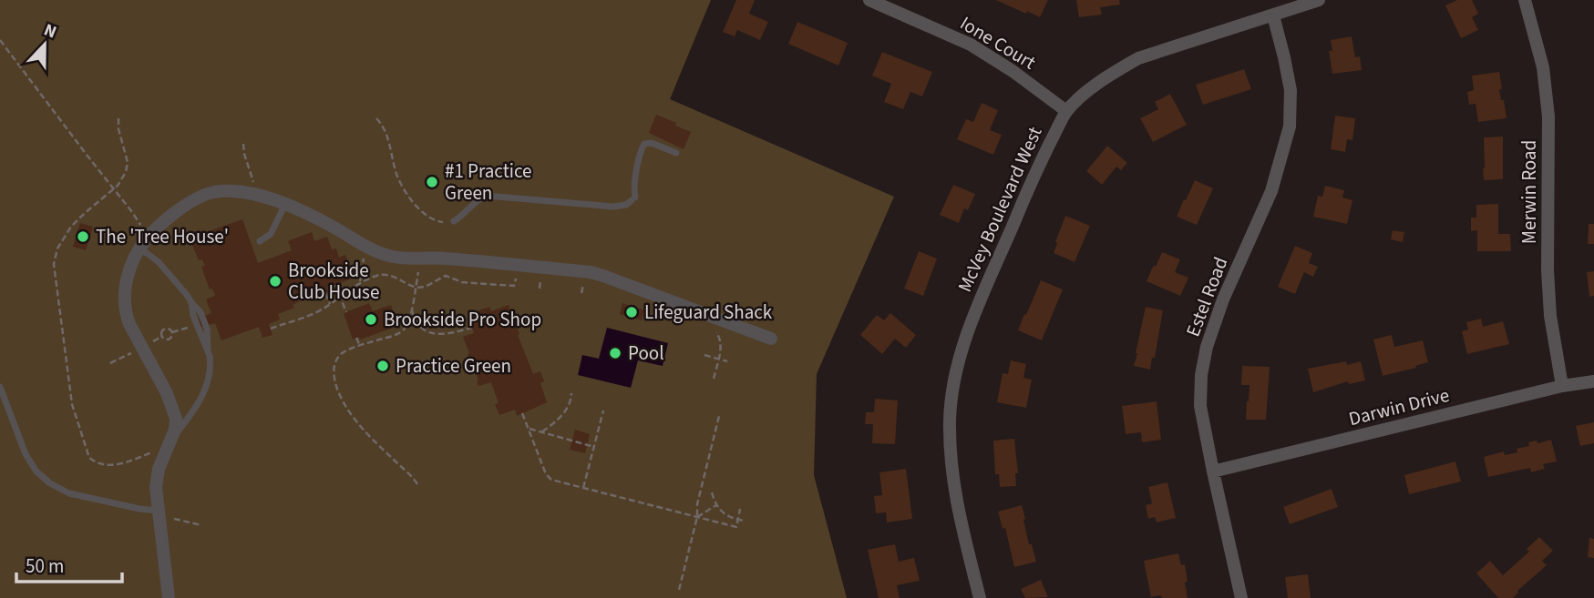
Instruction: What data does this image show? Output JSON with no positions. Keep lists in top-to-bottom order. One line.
{"streets":{"street":["Ione Court","Merwin Road","McVey Boulevard West","Estel Road","Darwin Drive"]},"crossings":[["Ione Court","McVey Boulevard West"],["Merwin Road","Darwin Drive"],["McVey Boulevard West","Estel Road"],["Estel Road","Darwin Drive"]],"places":["#1 Practice Green","The 'Tree House'","Brookside Club House","Lifeguard Shack","Brookside Pro Shop","Pool","Practice Green"],"scale_bar":"50 m","north":"top"}
